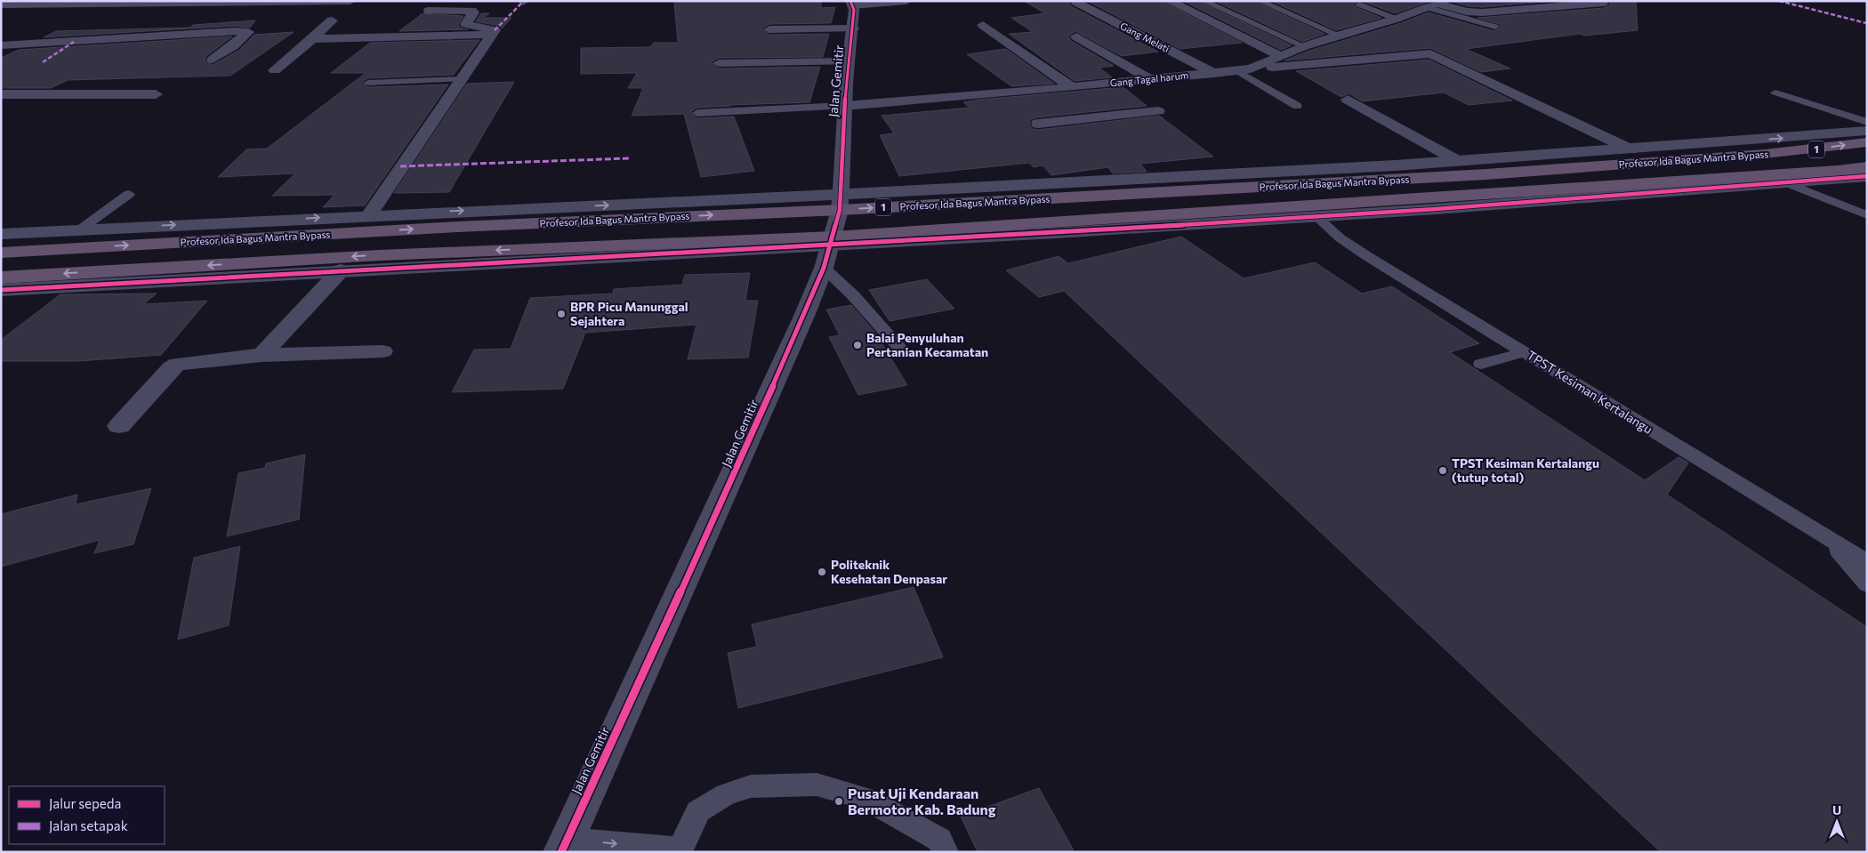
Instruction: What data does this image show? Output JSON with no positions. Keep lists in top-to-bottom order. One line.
{"streets":{"highway":["1","Profesor Ida Bagus Mantra Bypass"],"street":["Gang Melati","Gang Tagal harum","Jalan Gemitir"],"lane":["TPST Kesiman Kertalangu"]},"crossings":[["Gang Melati","Gang Tagal harum"],["Gang Tagal harum","Jalan Gemitir"],["Jalan Gemitir","Profesor Ida Bagus Mantra Bypass"]],"places":["BPR Picu Manunggal Sejahtera","Balai Penyuluhan Pertanian Kecamatan","TPST Kesiman Kertalangu (tutup total)","Politeknik Kesehatan Denpasar","Pusat Uji Kendaraan Bermotor Kab. Badung"],"legend":["Jalur sepeda","Jalan setapak"],"north":"top"}
